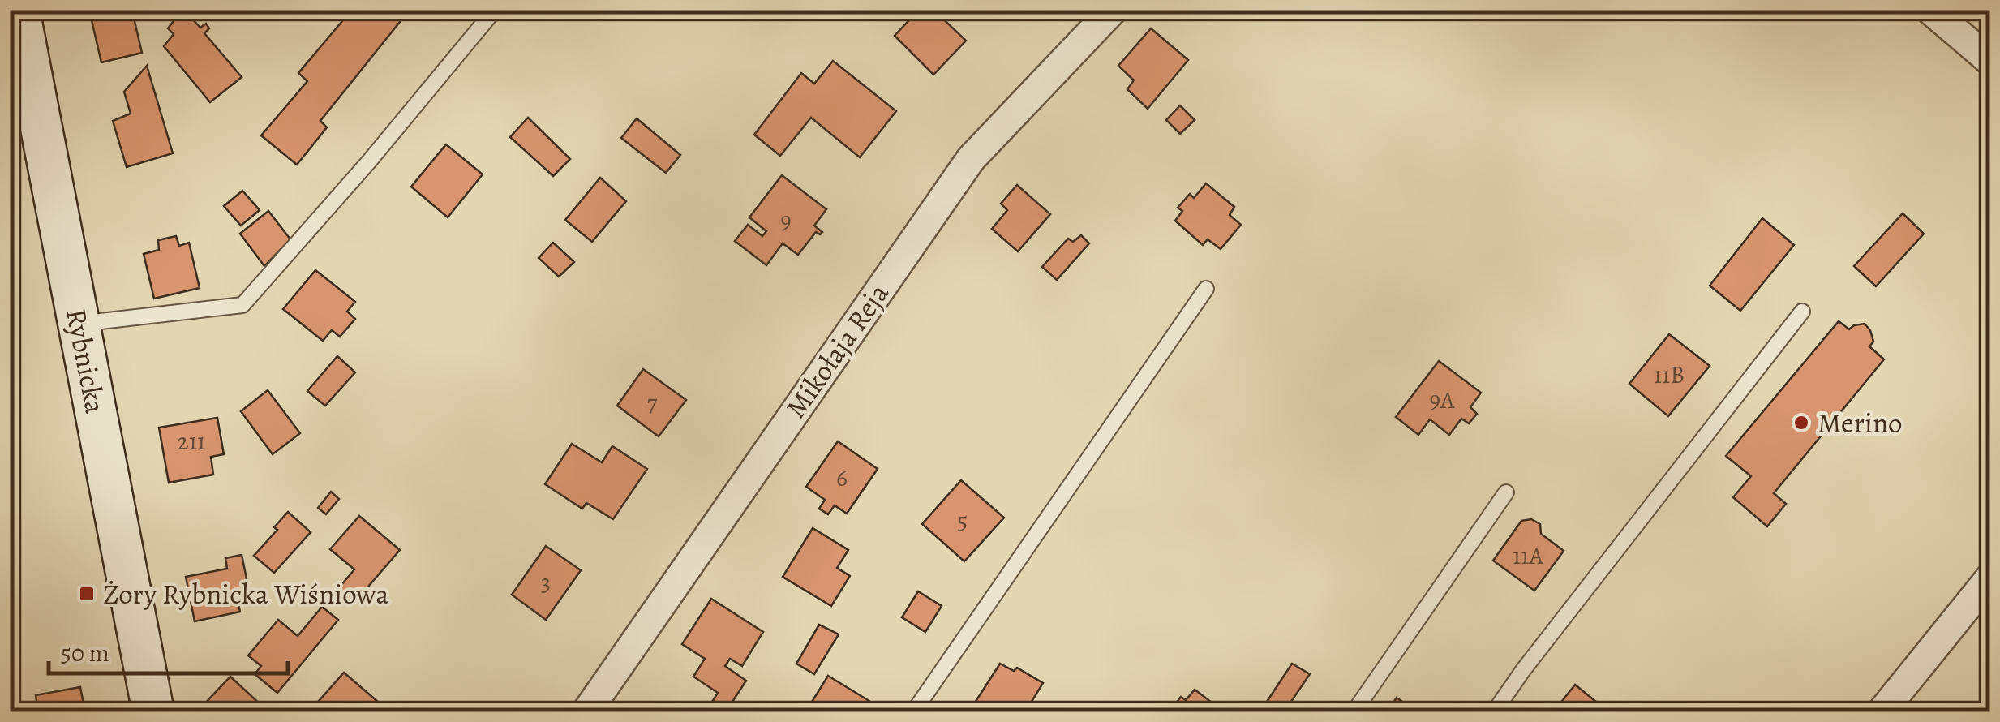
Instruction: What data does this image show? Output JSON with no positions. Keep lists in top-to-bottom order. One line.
{"streets":{"street":["Mikołaja Reja","Rybnicka"]},"places":{"other":["Merino"],"transit":["Żory Rybnicka Wiśniowa"]},"house_numbers":["9","11B","9A","7","211","6","5","11A","3"],"scale_bar":"50 m"}
